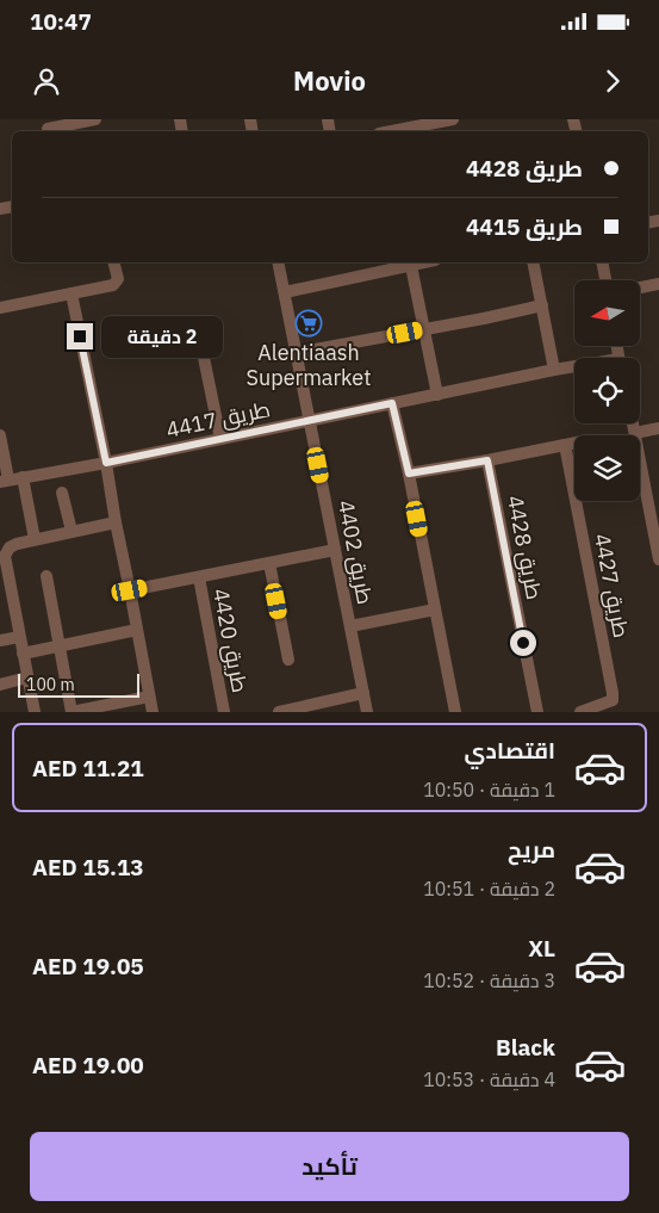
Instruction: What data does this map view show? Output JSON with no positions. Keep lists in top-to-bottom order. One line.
{"streets":{"street":["طريق 4417","طريق 4428","طريق 4402","طريق 4427","طريق 4420"]},"crossings":[["طريق 4417","طريق 4402"]],"places":{"supermarket":["Alentiaash Supermarket"]},"scale_bar":"100 m","north":"left","page":{"status":"10:47","header":"Movio","banner":["طريق 4428","طريق 4415"],"bubble":"2 دقيقة","scale":"100 m","list":[{"name":"اقتصادي","note":"1 دقيقة · 10:50","value":"AED 11.21"},{"name":"مريح","note":"2 دقيقة · 10:51","value":"AED 15.13"},{"name":"XL","note":"3 دقيقة · 10:52","value":"AED 19.05"},{"name":"Black","note":"4 دقيقة · 10:53","value":"AED 19.00"}],"buttons":"تأكيد"}}
